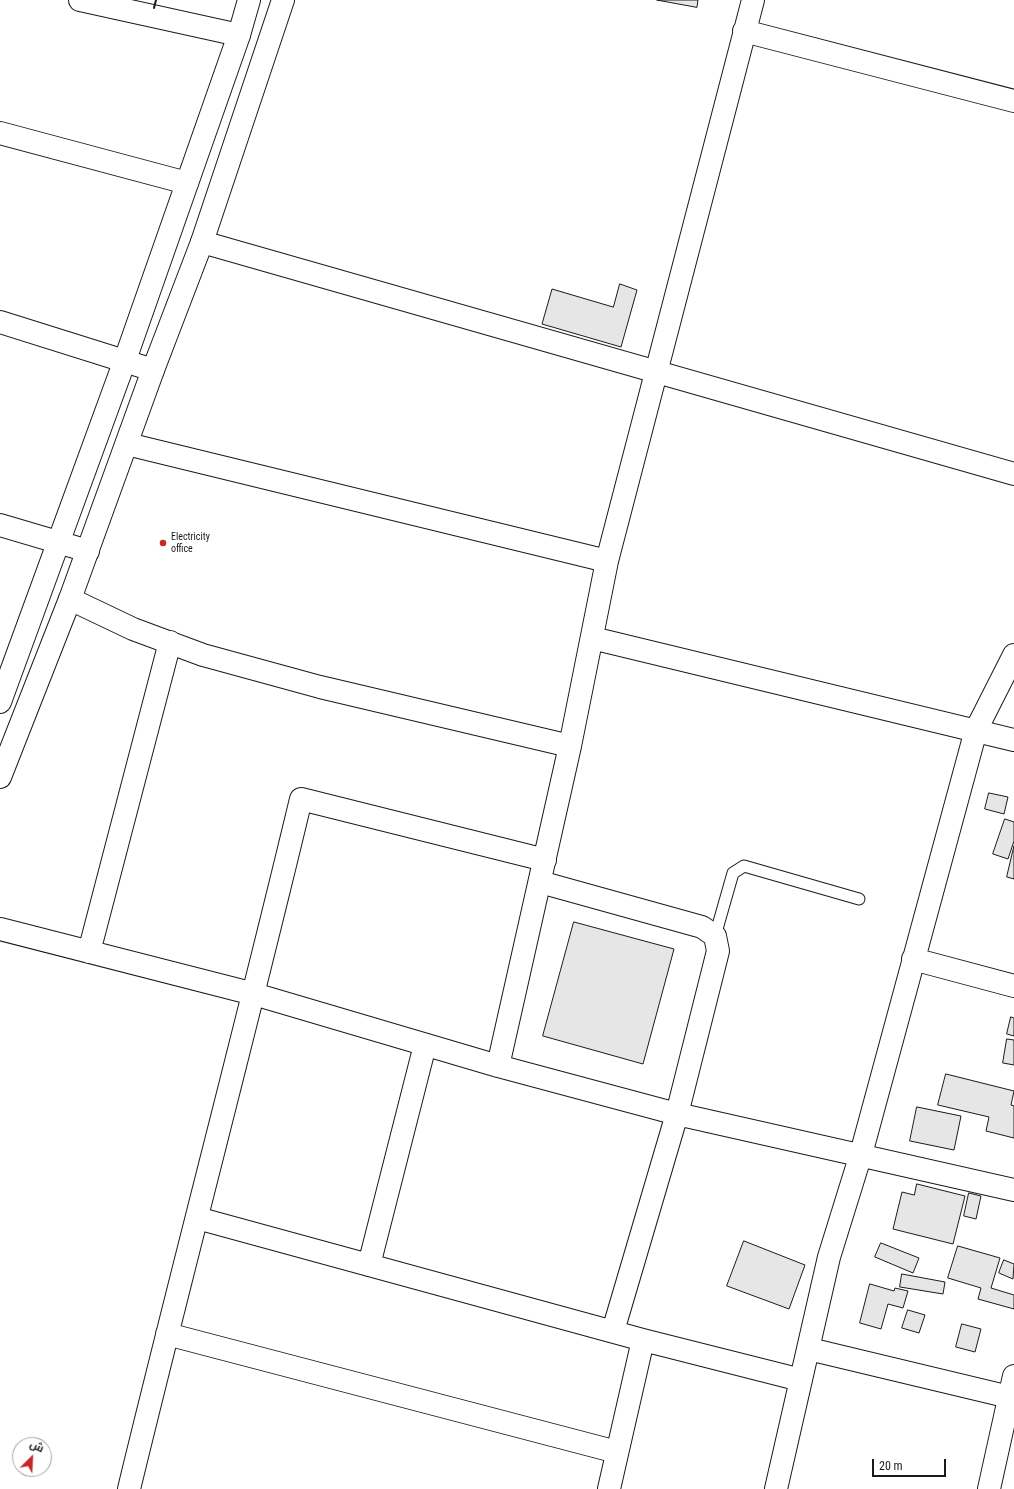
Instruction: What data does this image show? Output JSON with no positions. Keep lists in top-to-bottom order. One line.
{"places":["Electricity office"],"scale_bar":"20 m","north":"top right"}
